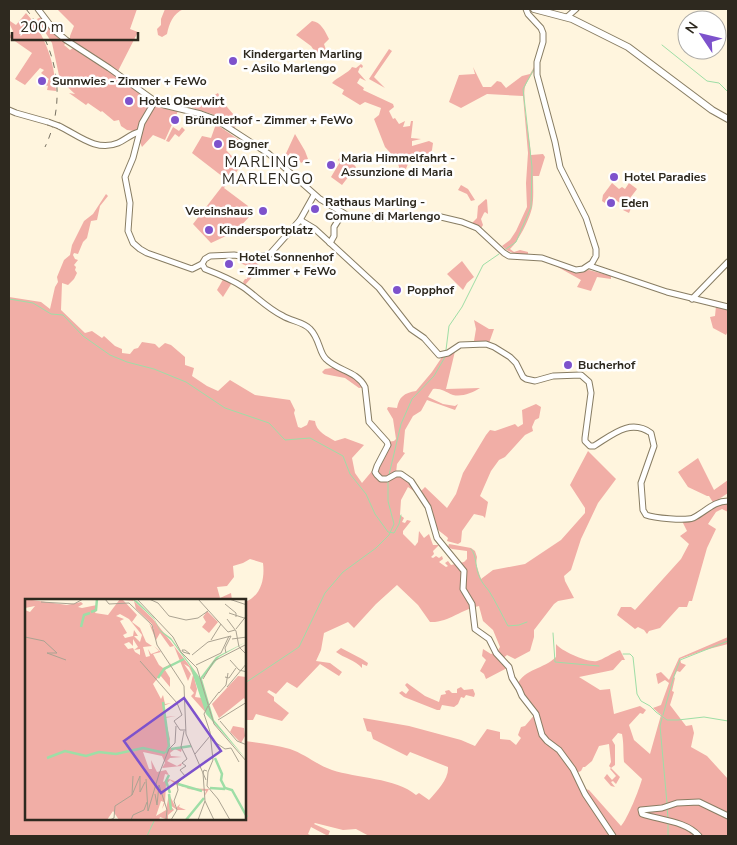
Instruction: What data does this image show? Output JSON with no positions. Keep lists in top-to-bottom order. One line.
{"districts":["MARLING - MARLENGO"],"places":["Kindergarten Marling - Asilo Marlengo","Sunnwies - Zimmer + FeWo","Hotel Oberwirt","Bründlerhof - Zimmer + FeWo","Bogner","Maria Himmelfahrt - Assunzione di Maria","Hotel Paradies","Eden","Rathaus Marling - Comune di Marlengo","Vereinshaus","Kindersportplatz","Hotel Sonnenhof - Zimmer + FeWo","Popphof","Bucherhof"],"scale_bar":"200 m","north":"top left"}
